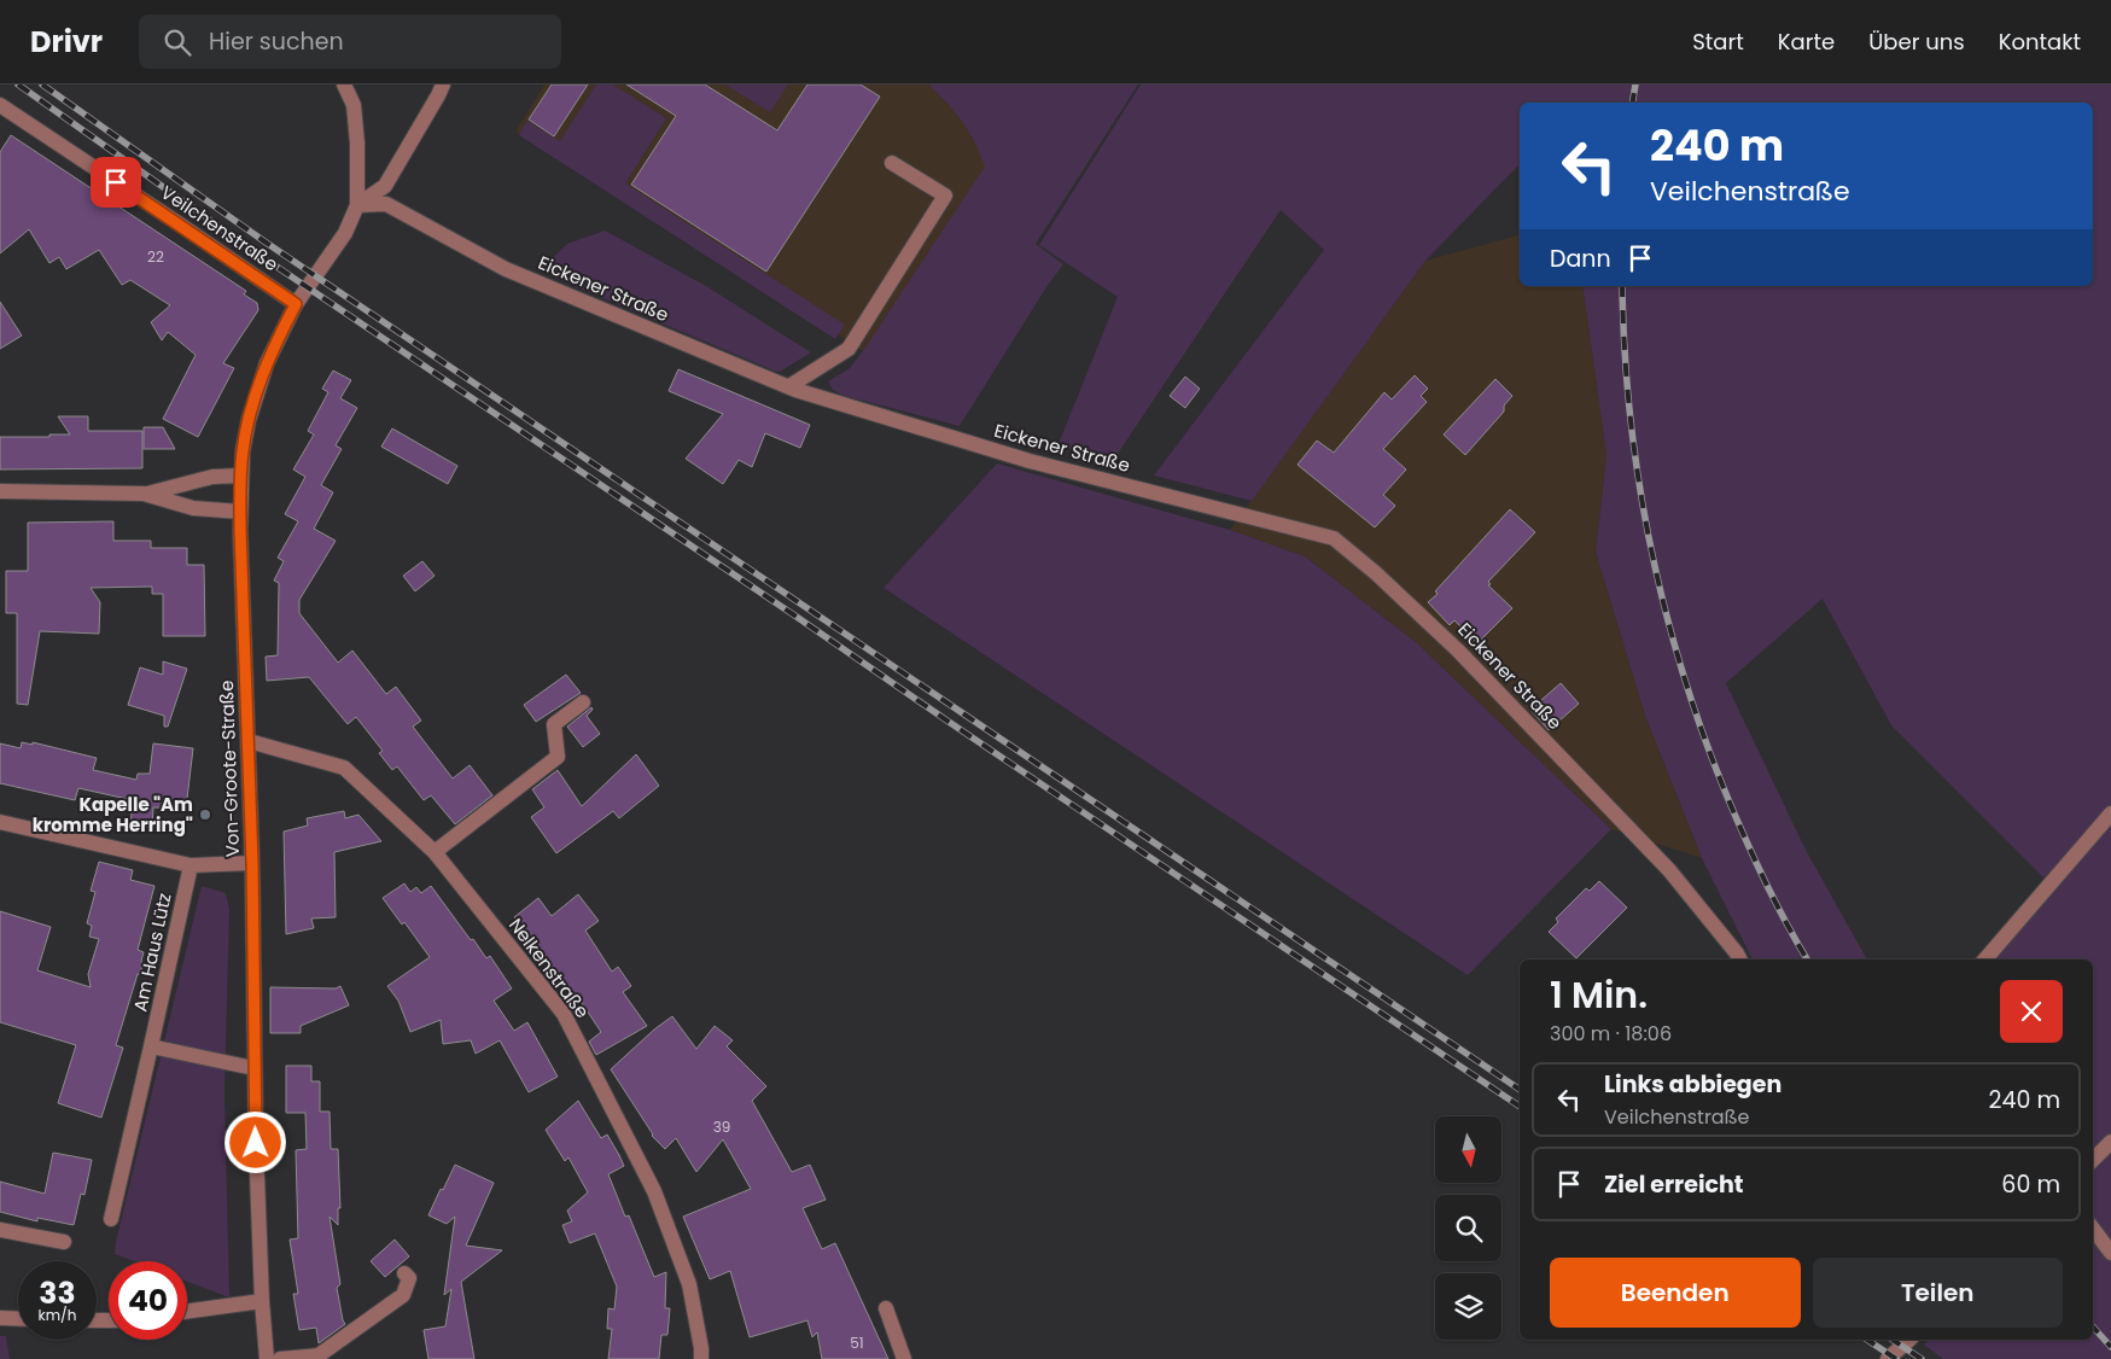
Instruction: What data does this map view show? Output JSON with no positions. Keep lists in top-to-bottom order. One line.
{"streets":{"street":["Veilchenstraße","Eickener Straße","Von-Groote-Straße","Am Haus Lütz","Nelkenstraße"]},"crossings":[["Veilchenstraße","Von-Groote-Straße"],["Eickener Straße","Von-Groote-Straße"],["Von-Groote-Straße","Nelkenstraße"]],"places":["Kapelle \"Am kromme Herring\""],"house_numbers":["22","39","51"],"north":"bottom","page":{"header":"Drivr","search":"Hier suchen","nav":["Start","Karte","Über uns","Kontakt"],"turn":["240 m","Veilchenstraße"],"then":"Dann","heading":["1 Min.","300 m · 18:06"],"list":[{"name":"Links abbiegen","note":"Veilchenstraße","value":"240 m"},{"name":"Ziel erreicht","value":"60 m"}],"buttons":["Beenden","Teilen"],"speed":"33 km/h","limit":"40"}}
